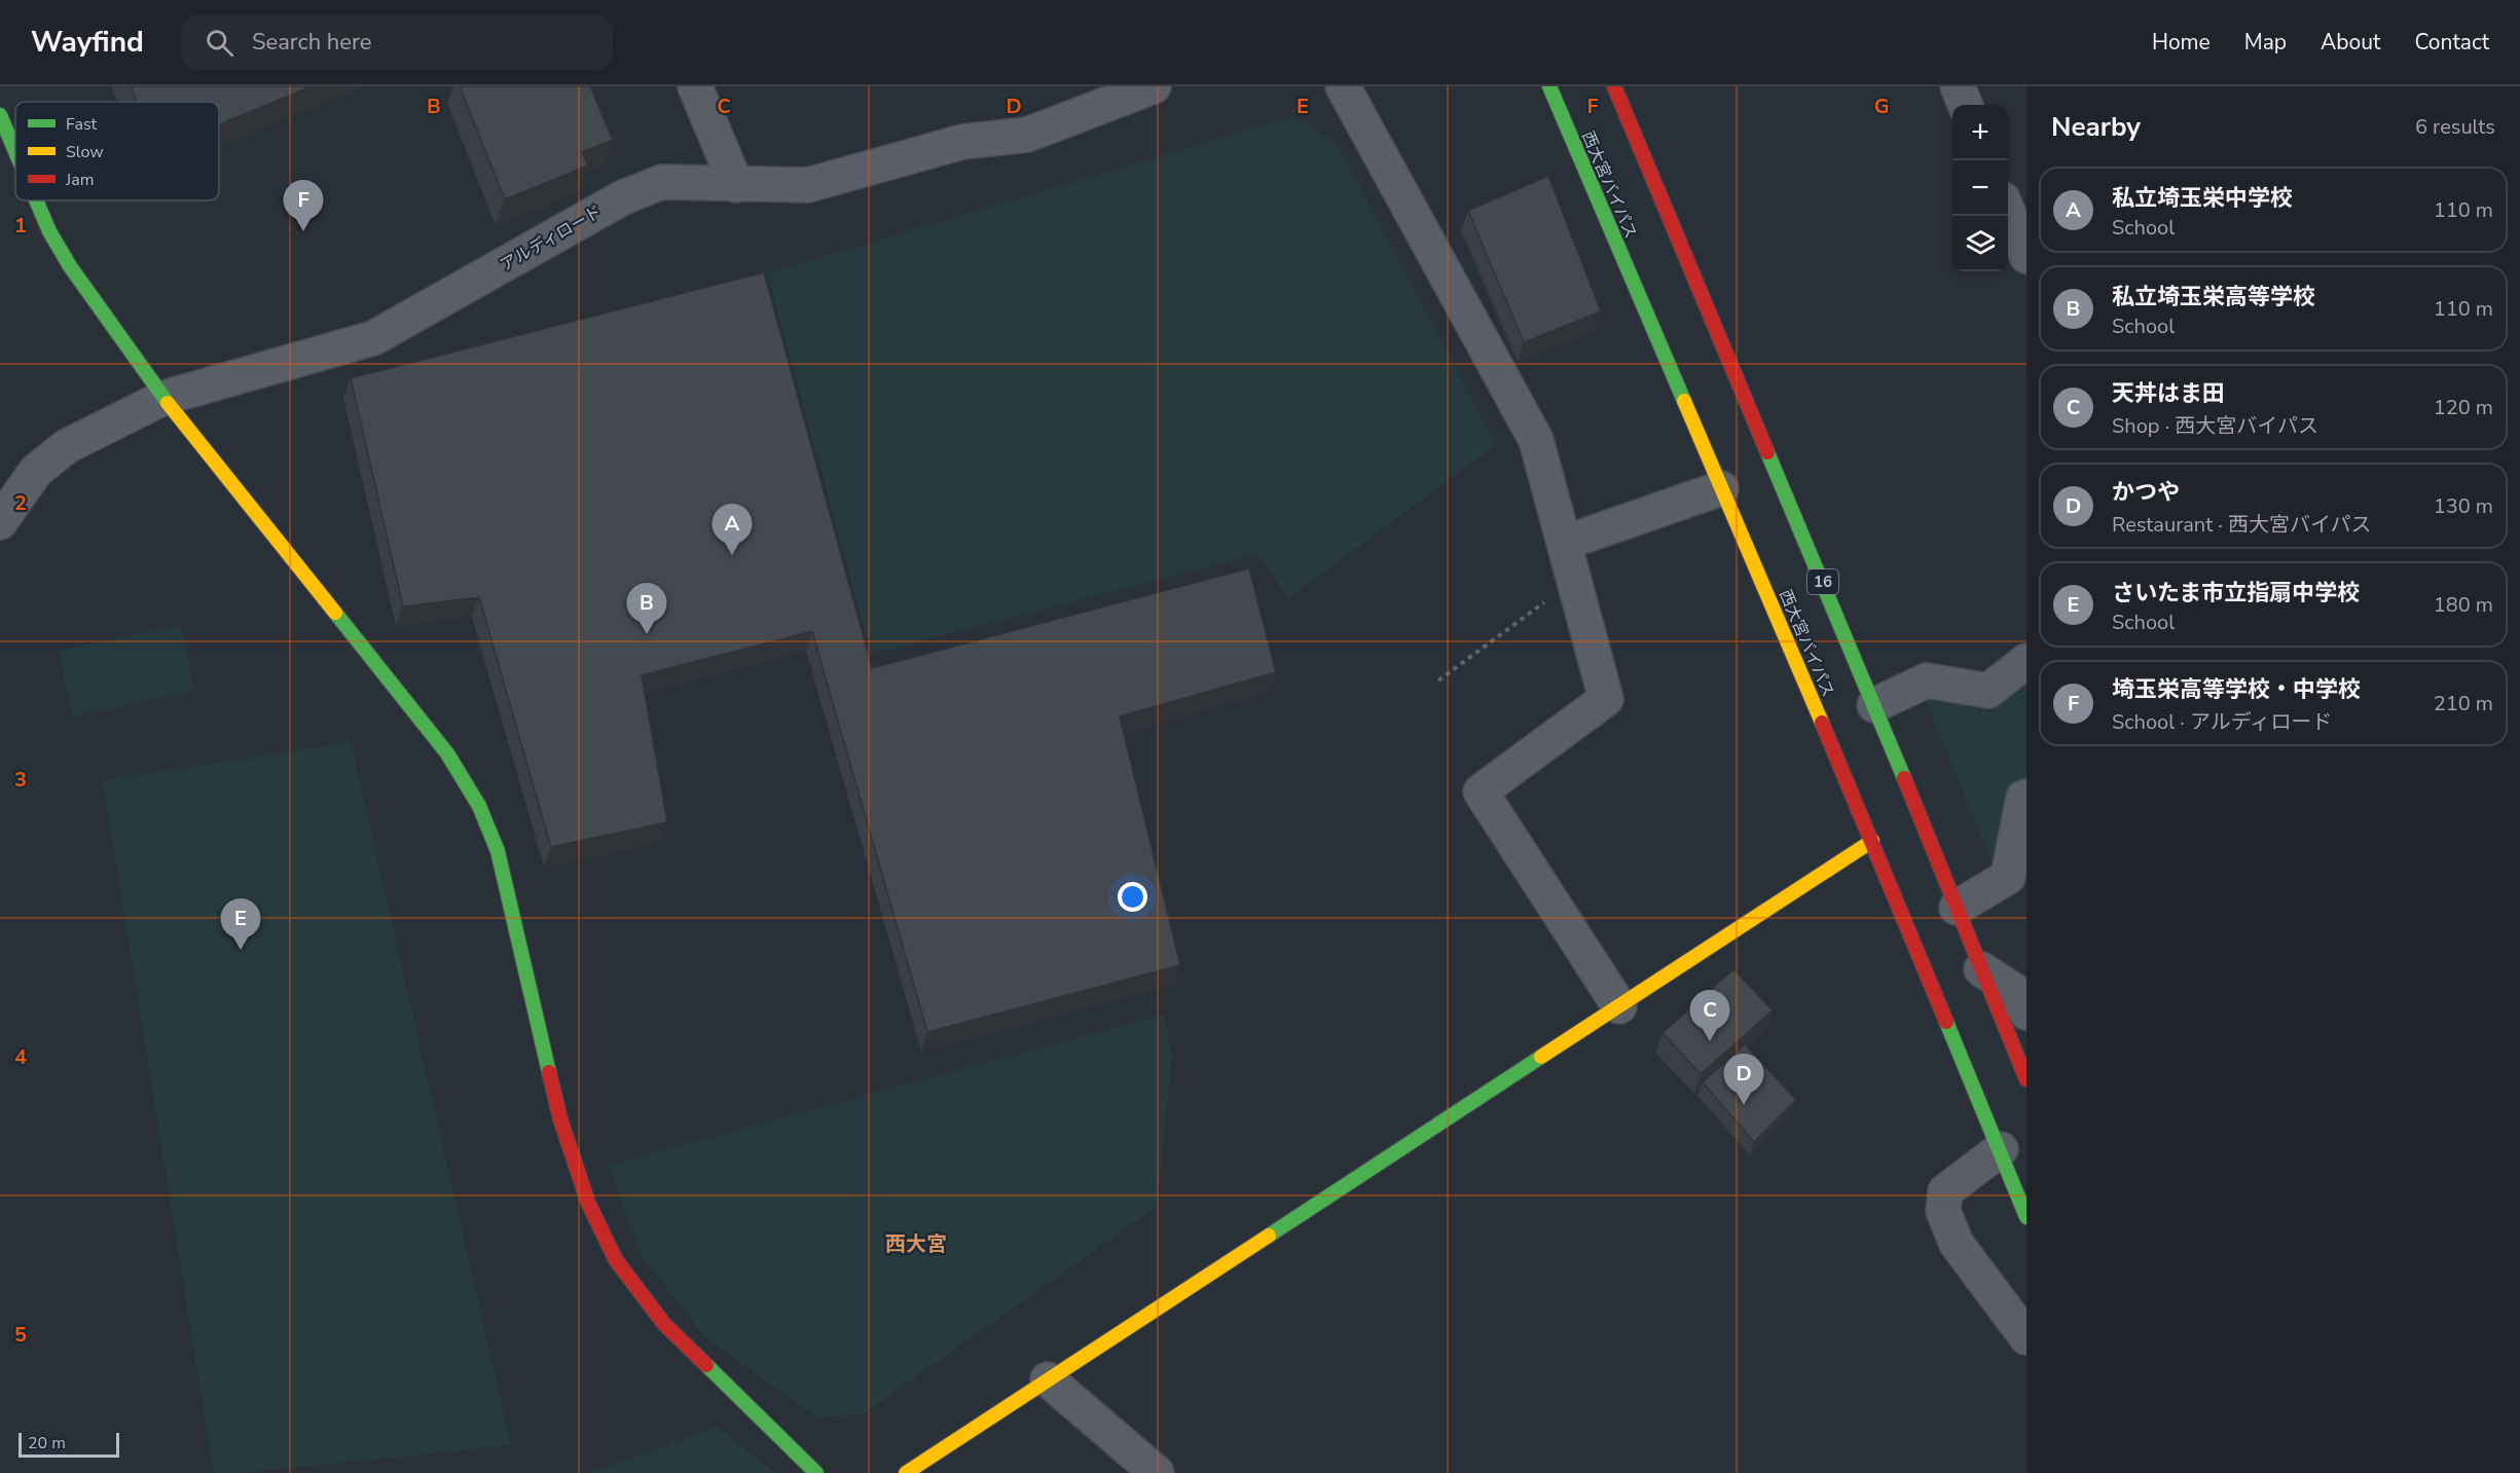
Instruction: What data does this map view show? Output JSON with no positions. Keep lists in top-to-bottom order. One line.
{"streets":{"main road":["西大宮バイパス","16"],"street":["アルディロード"]},"districts":["西大宮"],"legend":["Fast","Slow","Jam"],"scale_bar":"20 m","page":{"header":"Wayfind","search":"Search here","nav":["Home","Map","About","Contact"],"heading":["Nearby","6 results"],"map_buttons":["+","−"],"list":[{"mark":"A","name":"私立埼玉栄中学校","note":"School","value":"110 m"},{"mark":"B","name":"私立埼玉栄高等学校","note":"School","value":"110 m"},{"mark":"C","name":"天丼はま田","note":"Shop · 西大宮バイパス","value":"120 m"},{"mark":"D","name":"かつや","note":"Restaurant · 西大宮バイパス","value":"130 m"},{"mark":"E","name":"さいたま市立指扇中学校","note":"School","value":"180 m"},{"mark":"F","name":"埼玉栄高等学校・中学校","note":"School · アルディロード","value":"210 m"}],"pins":["F","A","B","E","C","D"],"scale":"20 m"},"grid":{"columns":["B","C","D","E","F","G"],"rows":["1","2","3","4","5"]}}
